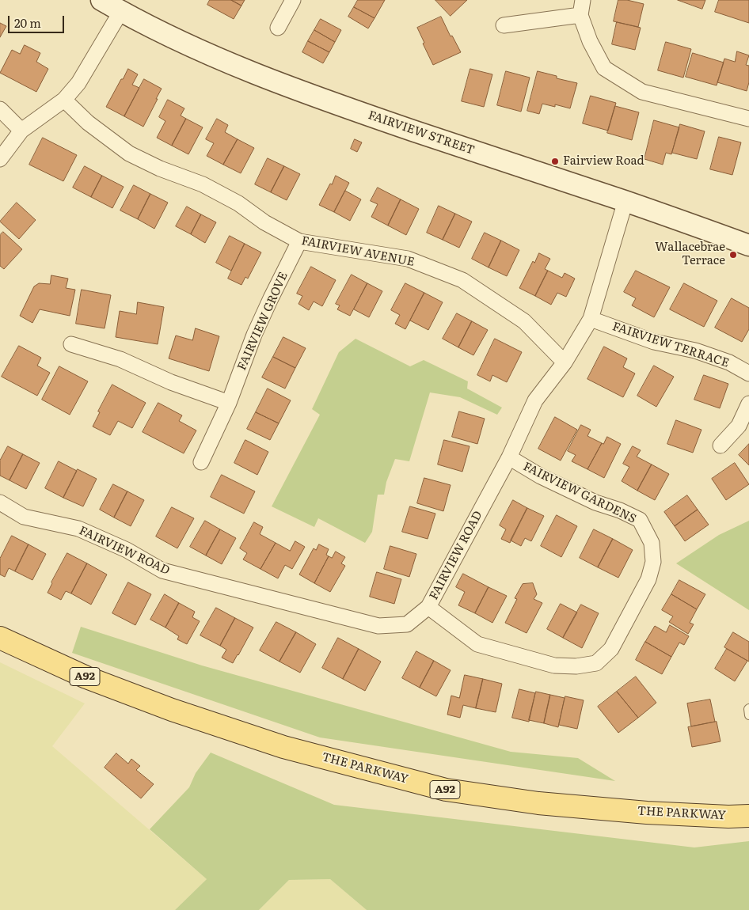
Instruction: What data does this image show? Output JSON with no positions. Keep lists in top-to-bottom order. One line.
{"streets":{"main road":["A92","THE PARKWAY"],"street":["FAIRVIEW STREET","FAIRVIEW AVENUE","FAIRVIEW GROVE","FAIRVIEW TERRACE","FAIRVIEW GARDENS","FAIRVIEW ROAD"]},"crossings":[["FAIRVIEW STREET","FAIRVIEW ROAD"],["FAIRVIEW AVENUE","FAIRVIEW GROVE"],["FAIRVIEW AVENUE","FAIRVIEW ROAD"],["FAIRVIEW TERRACE","FAIRVIEW ROAD"],["FAIRVIEW GARDENS","FAIRVIEW ROAD"]],"places":["Fairview Road","Wallacebrae Terrace"],"scale_bar":"20 m"}
